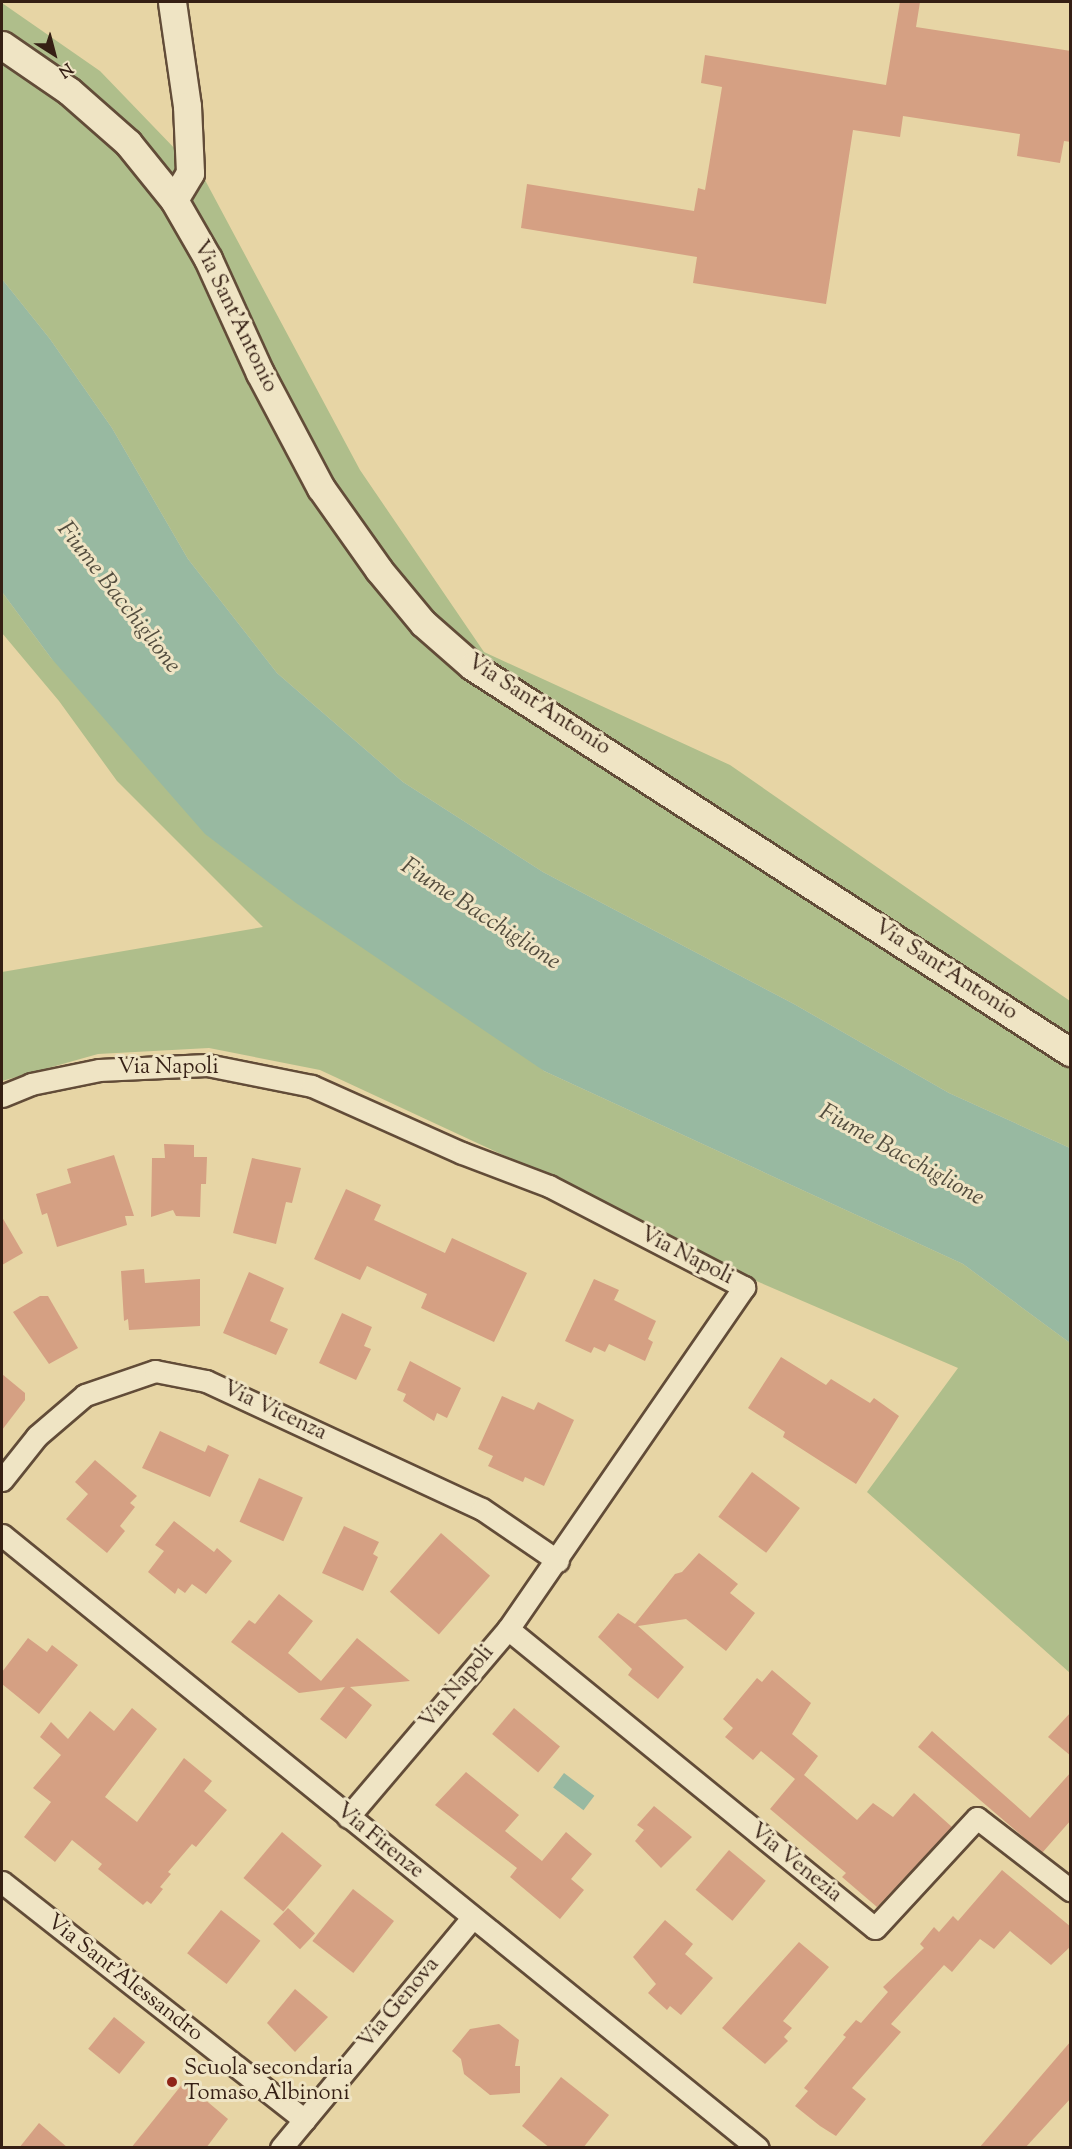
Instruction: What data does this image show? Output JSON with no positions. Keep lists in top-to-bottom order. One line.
{"streets":{"street":["Via Sant'Antonio","Via Napoli","Via Vicenza","Via Firenze","Via Venezia","Via Sant'Alessandro","Via Genova"]},"crossings":[["Via Napoli","Via Vicenza"],["Via Napoli","Via Firenze"],["Via Napoli","Via Venezia"],["Via Firenze","Via Genova"],["Via Sant'Alessandro","Via Genova"]],"water":["Fiume Bacchiglione"],"places":["Scuola secondaria Tomaso Albinoni"],"north":"bottom right"}
